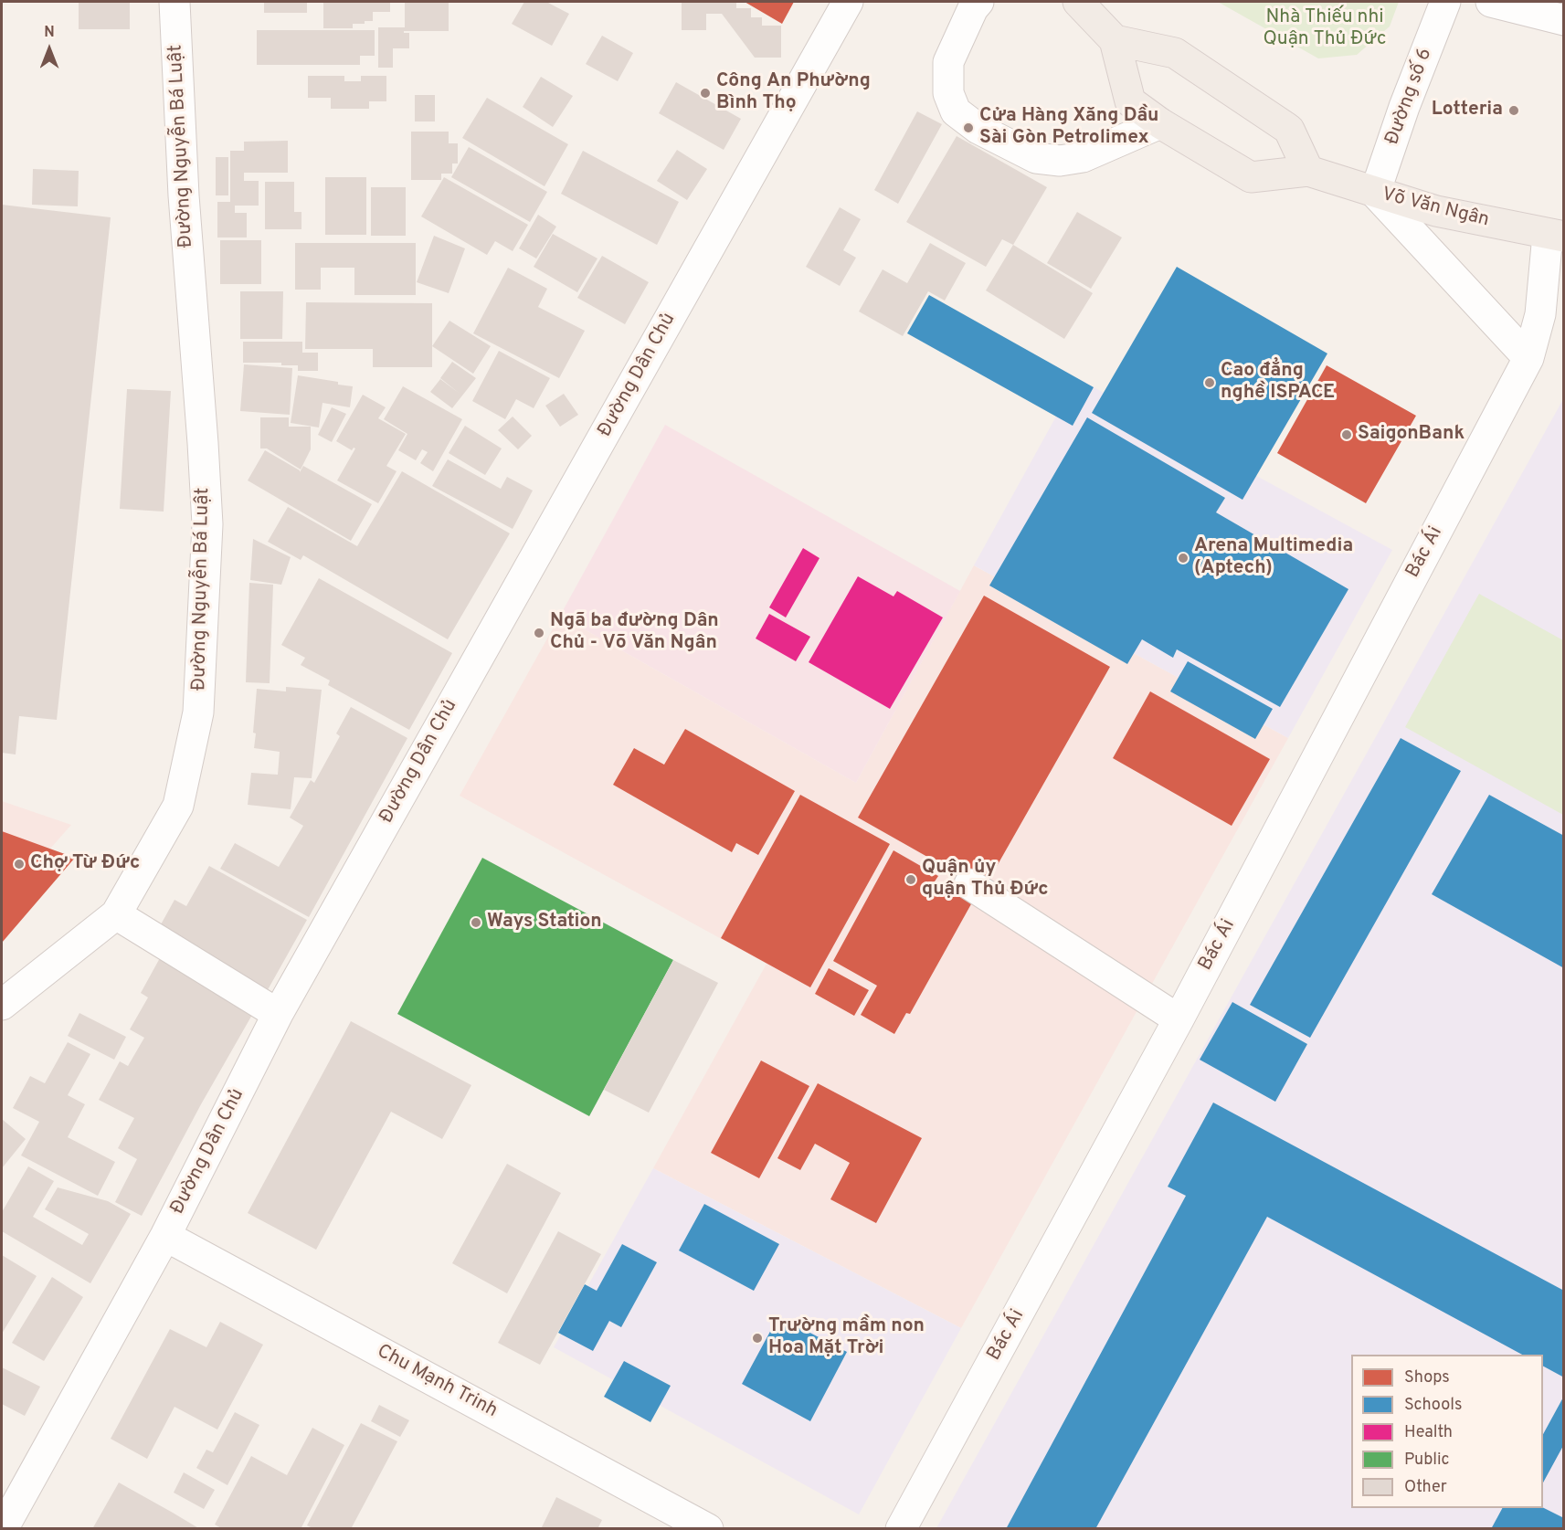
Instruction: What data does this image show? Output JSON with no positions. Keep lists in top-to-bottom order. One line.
{"streets":{"main road":["Võ Văn Ngân"],"street":["Đường số 6","Đường Nguyễn Bá Luật","Đường Dân Chủ","Bác Ái","Chu Mạnh Trinh"]},"crossings":[["Đường số 6","Võ Văn Ngân"],["Võ Văn Ngân","Bác Ái"],["Đường Dân Chủ","Chu Mạnh Trinh"]],"parks":["Nhà Thiếu nhi Quận Thủ Đức"],"places":["Công An Phường Bình Thọ","Lotteria","Cửa Hàng Xăng Dầu Sài Gòn Petrolimex","Cao đẳng nghề ISPACE","SaigonBank","Arena Multimedia (Aptech)","Ngã ba đường Dân Chủ - Võ Văn Ngân","Chợ Từ Đức","Quận ủy quận Thủ Đức","Ways Station","Trường mầm non Hoa Mặt Trời"],"legend":["Shops","Schools","Health","Public","Other"],"north":"top"}
